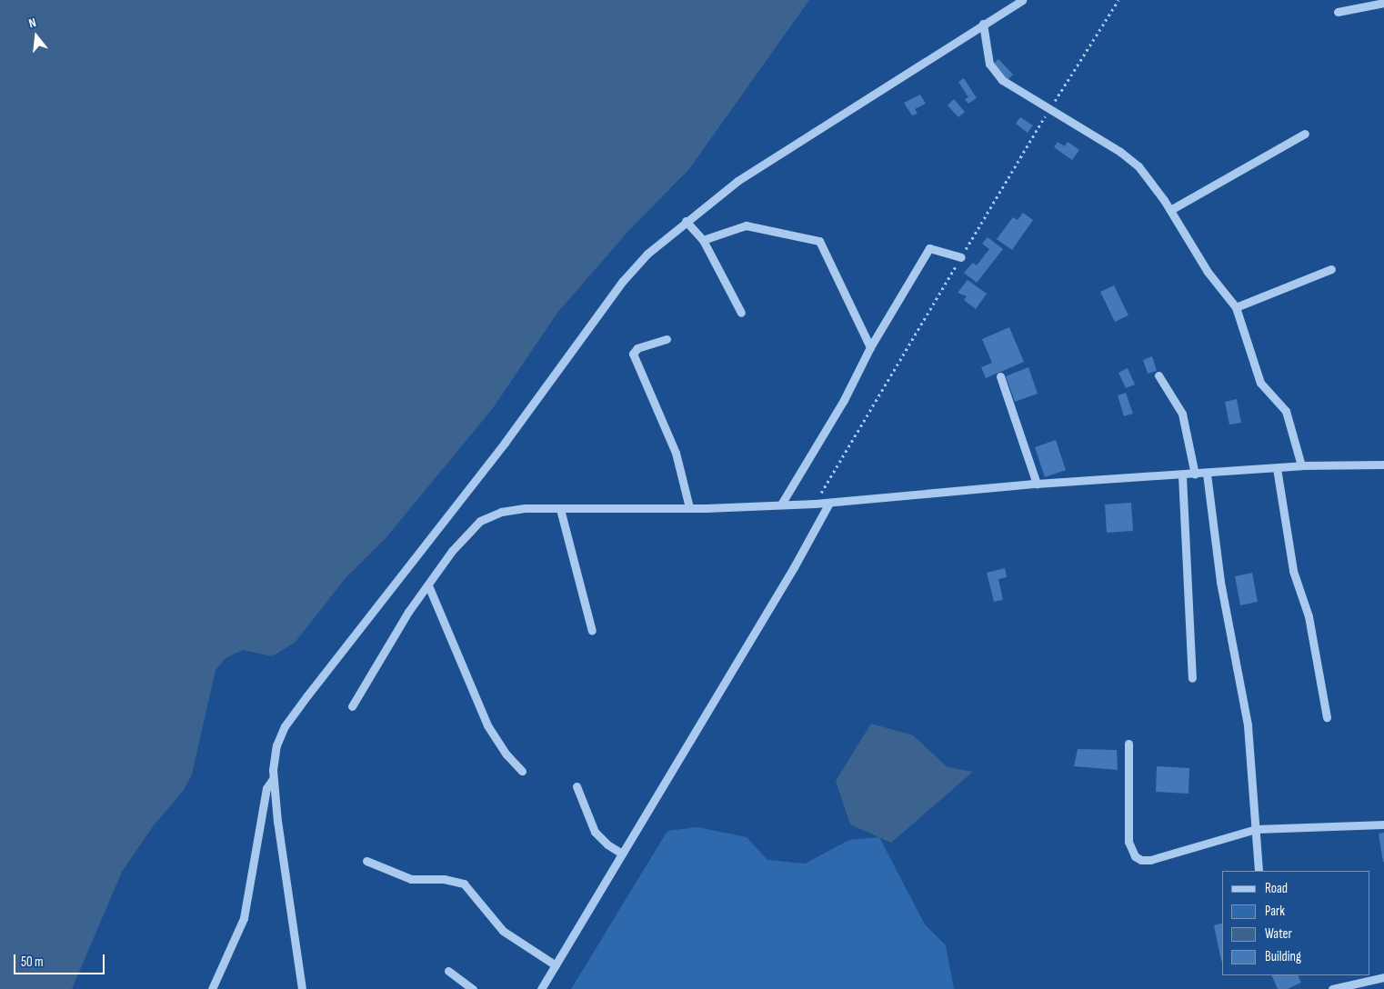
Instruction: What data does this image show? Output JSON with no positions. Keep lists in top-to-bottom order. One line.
{"legend":["Road","Park","Water","Building"],"scale_bar":"50 m","north":"top"}
